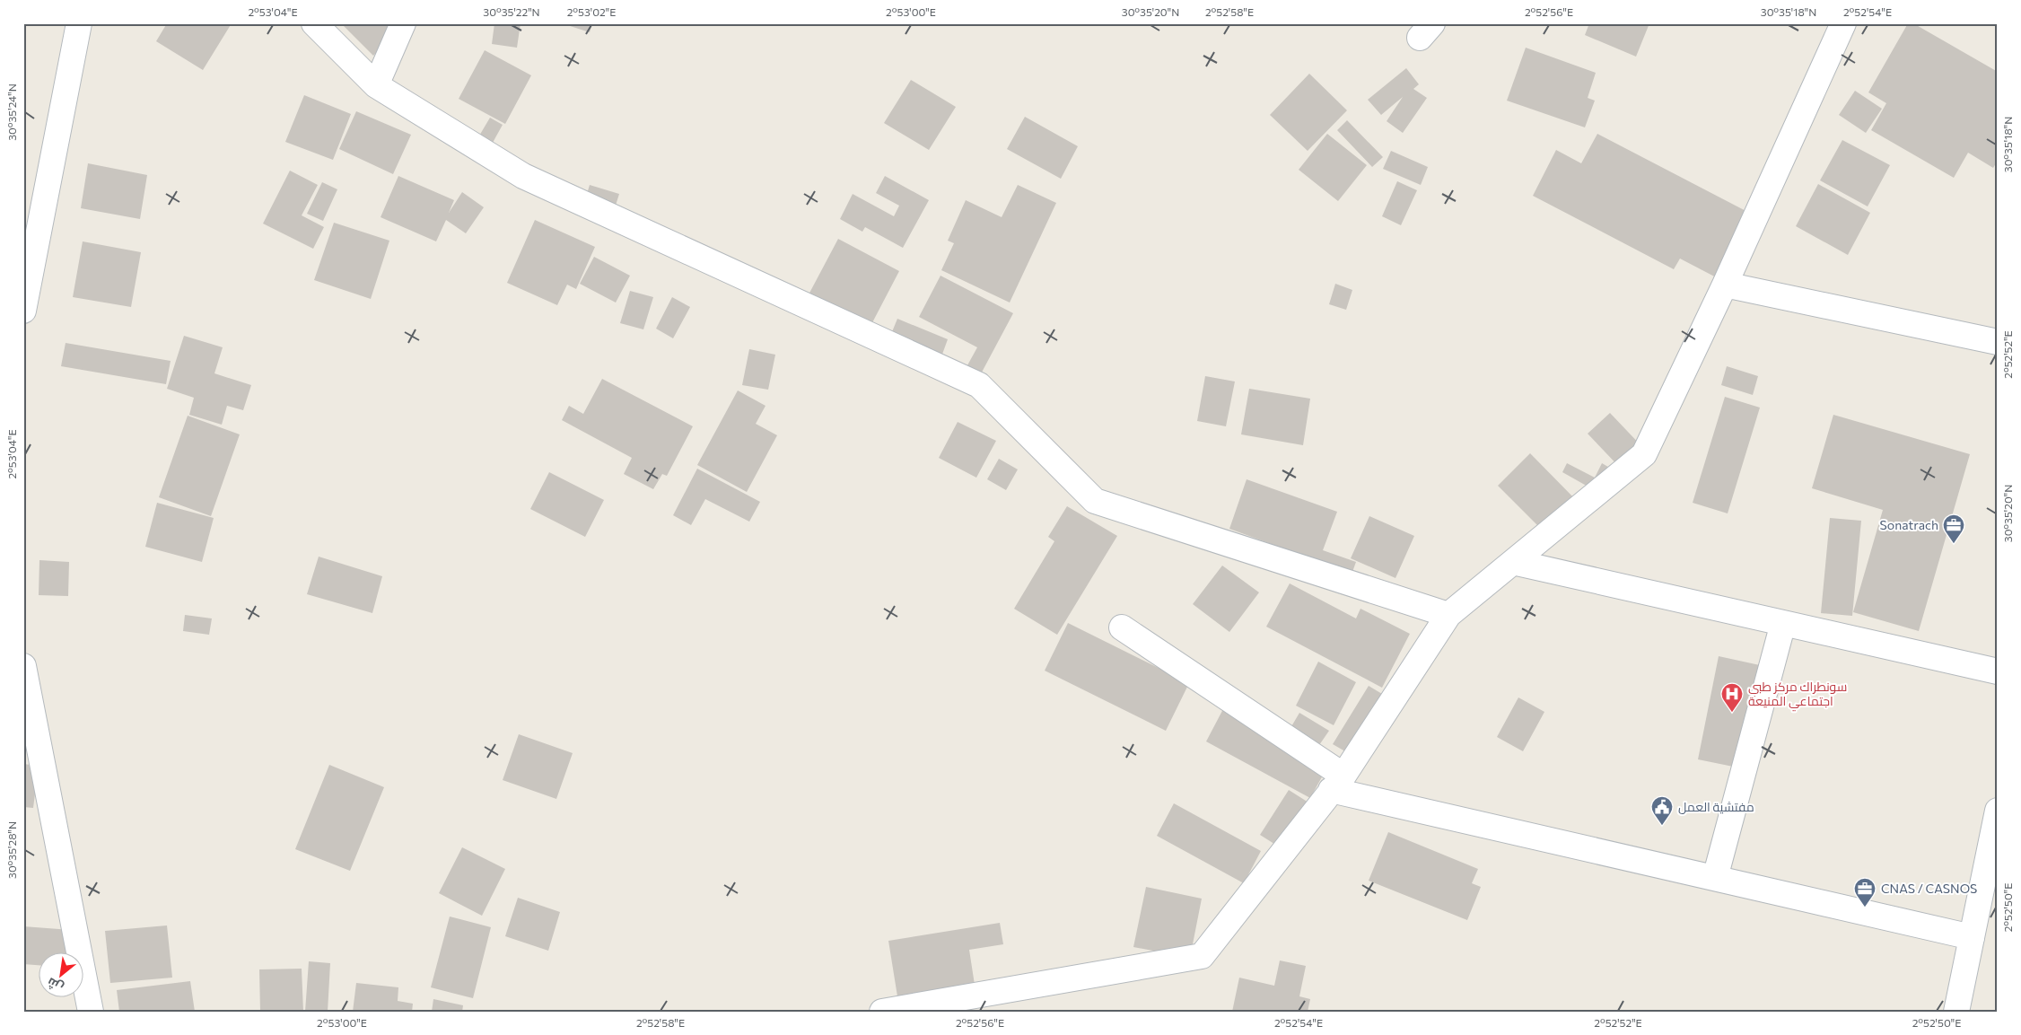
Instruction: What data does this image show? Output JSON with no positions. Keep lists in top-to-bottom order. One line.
{"places":{"office":["Sonatrach","CNAS / CASNOS"],"hospital":["سونطراك مركز طبي اجتماعي المنيعة"],"public building":["مفتشية العمل"]},"north":"bottom left","coordinates":["2°53'04\"E","30°35'22\"N","2°53'02\"E","2°53'00\"E","30°35'20\"N","2°52'58\"E","2°52'56\"E","30°35'18\"N","2°52'54\"E","30°35'24\"N","2°52'52\"E","30°35'28\"N","2°52'50\"E"]}
